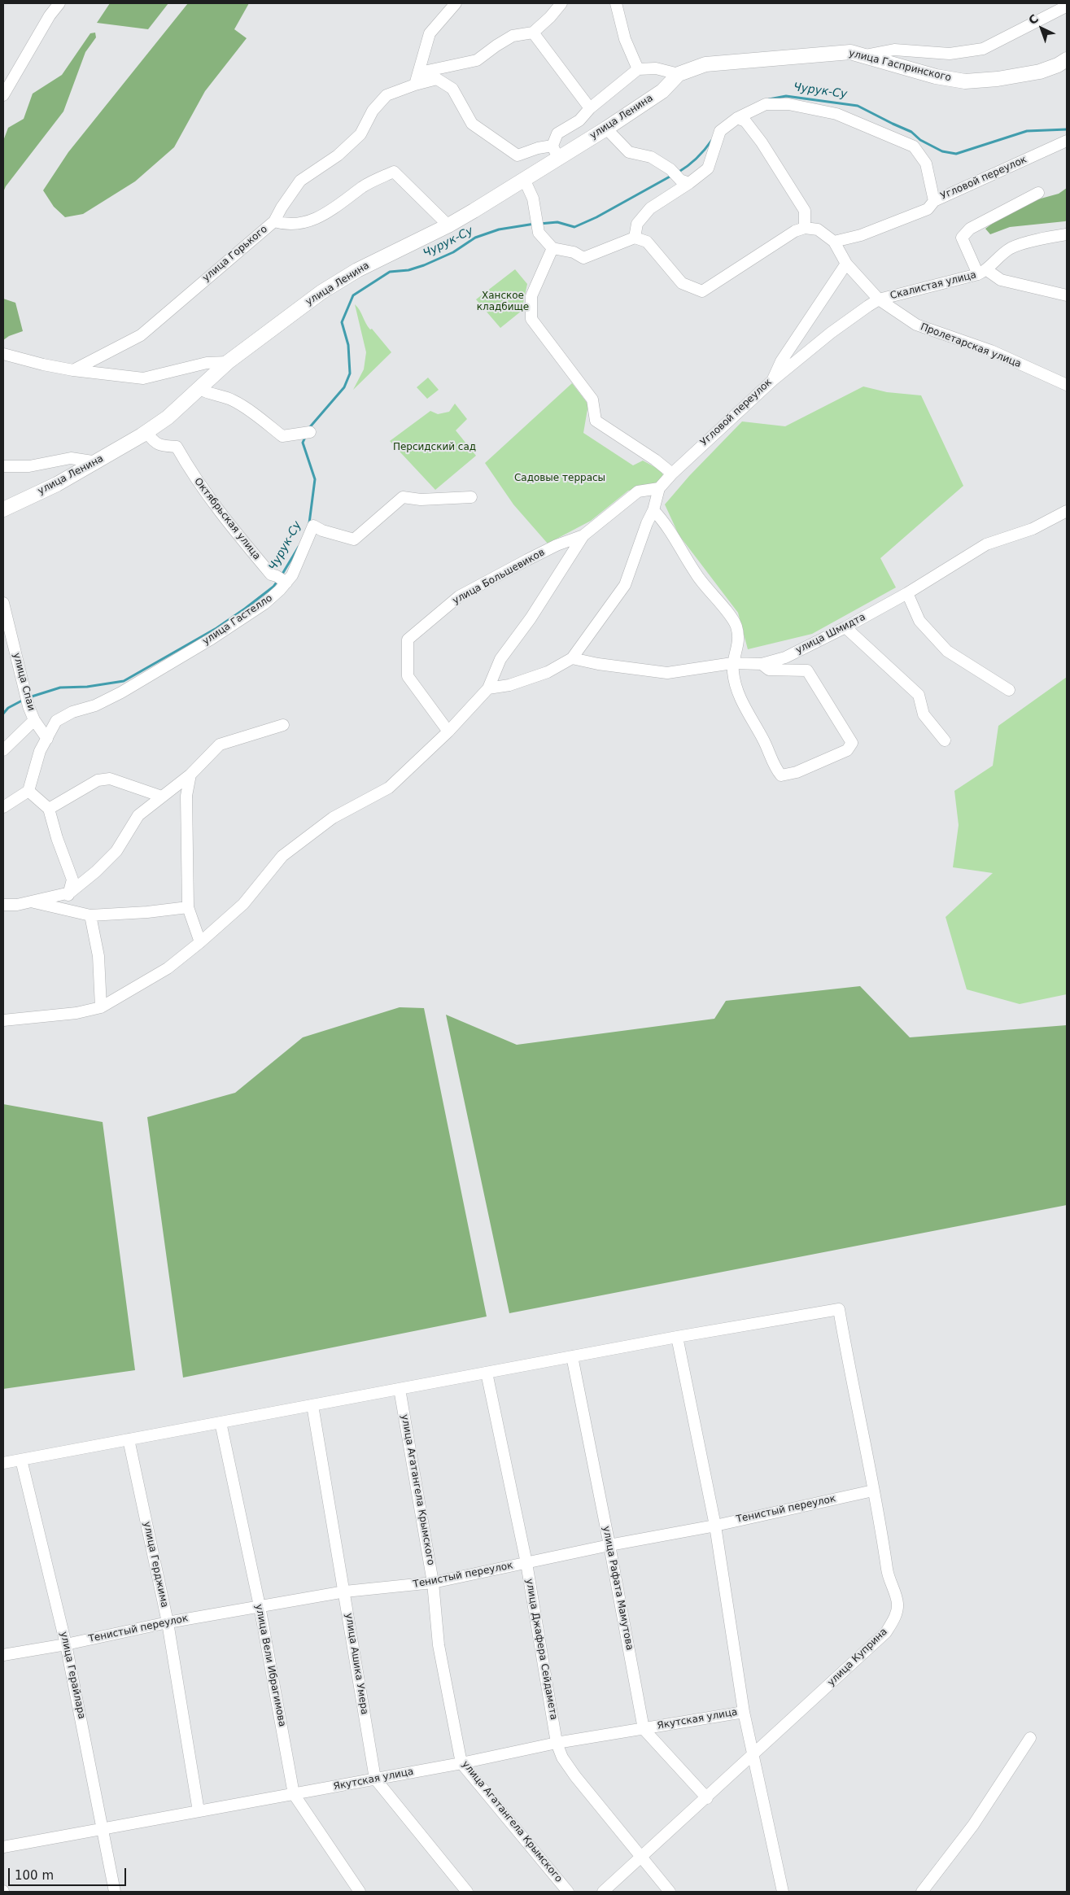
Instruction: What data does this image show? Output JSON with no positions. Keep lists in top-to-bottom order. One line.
{"streets":{"main road":["улица Гаспринского","улица Ленина"],"street":["Угловой переулок","улица Горького","Скалистая улица","Пролетарская улица","Октябрьская улица","улица Большевиков","улица Гастелло","улица Шмидта","улица Спаи","улица Агатангела Крымского","Тенистый переулок","улица Герджима","улица Рафата Мамутова","улица Джафера Сейдамета","улица Куприна","улица Ашика Умера","улица Вели Ибрагимова","улица Герайлара","Якутская улица"]},"crossings":[["улица Гаспринского","улица Ленина"],["улица Ленина","улица Горького"],["улица Ленина","Октябрьская улица"],["Угловой переулок","Пролетарская улица"],["Скалистая улица","Пролетарская улица"],["Октябрьская улица","улица Гастелло"],["улица Гастелло","улица Спаи"],["улица Агатангела Крымского","Тенистый переулок"],["улица Агатангела Крымского","Якутская улица"],["Тенистый переулок","улица Герджима"],["Тенистый переулок","улица Рафата Мамутова"],["Тенистый переулок","улица Джафера Сейдамета"],["Тенистый переулок","улица Куприна"],["Тенистый переулок","улица Ашика Умера"],["Тенистый переулок","улица Вели Ибрагимова"],["Тенистый переулок","улица Герайлара"],["улица Герджима","Якутская улица"],["улица Рафата Мамутова","Якутская улица"],["улица Джафера Сейдамета","улица Куприна"],["улица Джафера Сейдамета","Якутская улица"],["улица Ашика Умера","Якутская улица"],["улица Вели Ибрагимова","Якутская улица"],["улица Герайлара","Якутская улица"]],"water":["Чурук-Су"],"parks":["Ханское кладбище","Персидский сад","Садовые террасы"],"scale_bar":"100 m","north":"top left"}
